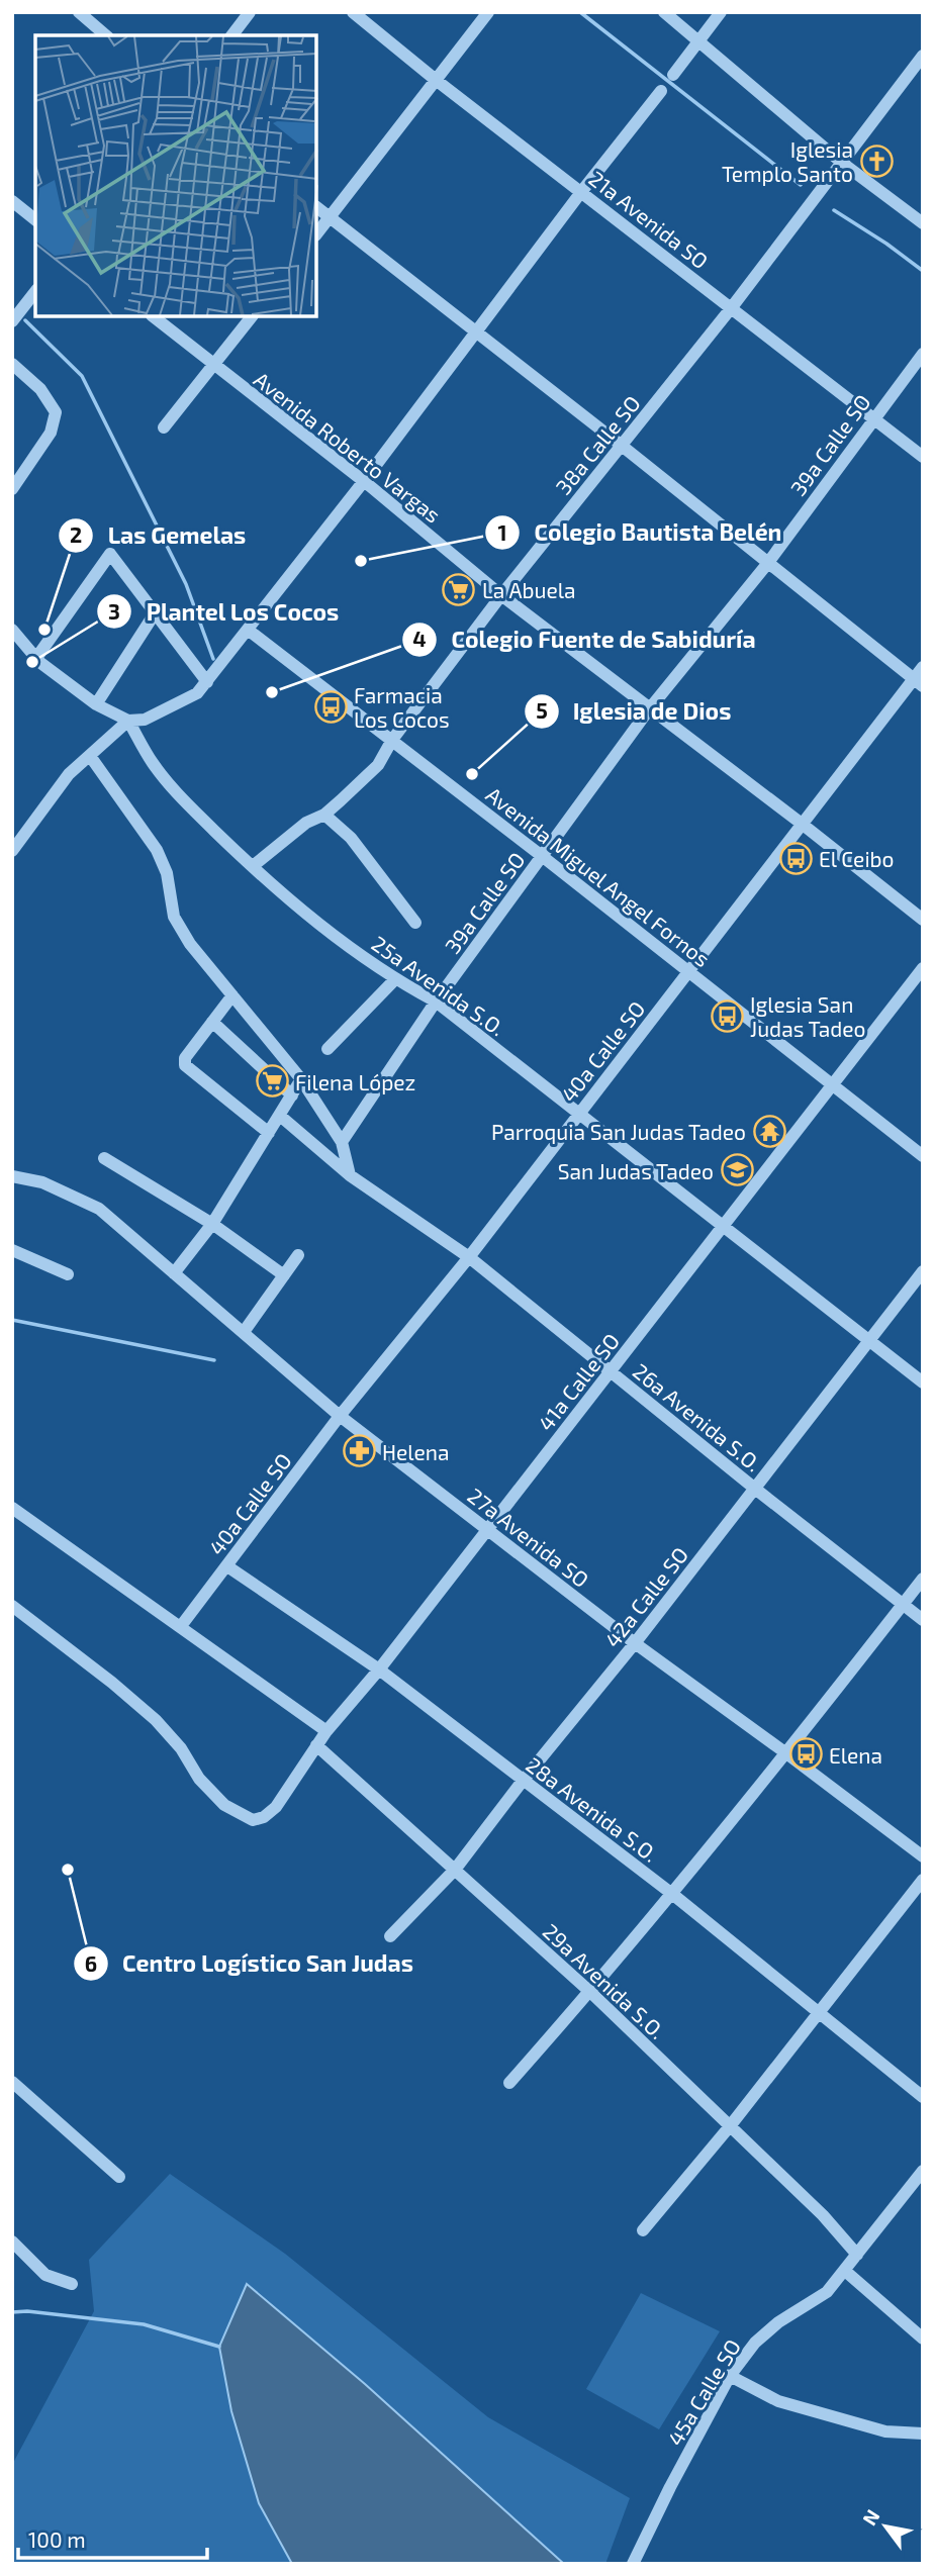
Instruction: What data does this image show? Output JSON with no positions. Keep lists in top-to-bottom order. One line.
{"streets":{"street":["21a Avenida SO","38a Calle SO","39a Calle SO","Avenida Roberto Vargas","Avenida Miguel Angel Fornos","25a Avenida S.O.","40a Calle SO","41a Calle SO","26a Avenida S.O.","27a Avenida SO","42a Calle SO","28a Avenida S.O.","29a Avenida S.O.","45a Calle SO"]},"crossings":[["21a Avenida SO","38a Calle SO"],["21a Avenida SO","39a Calle SO"],["38a Calle SO","Avenida Roberto Vargas"],["38a Calle SO","Avenida Miguel Angel Fornos"],["38a Calle SO","25a Avenida S.O."],["39a Calle SO","Avenida Roberto Vargas"],["39a Calle SO","Avenida Miguel Angel Fornos"],["39a Calle SO","25a Avenida S.O."],["Avenida Roberto Vargas","40a Calle SO"],["Avenida Miguel Angel Fornos","40a Calle SO"],["Avenida Miguel Angel Fornos","41a Calle SO"],["25a Avenida S.O.","40a Calle SO"],["25a Avenida S.O.","41a Calle SO"],["25a Avenida S.O.","42a Calle SO"],["40a Calle SO","26a Avenida S.O."],["40a Calle SO","27a Avenida SO"],["40a Calle SO","28a Avenida S.O."],["41a Calle SO","26a Avenida S.O."],["41a Calle SO","27a Avenida SO"],["41a Calle SO","28a Avenida S.O."],["41a Calle SO","29a Avenida S.O."],["26a Avenida S.O.","42a Calle SO"],["27a Avenida SO","42a Calle SO"],["42a Calle SO","28a Avenida S.O."],["42a Calle SO","29a Avenida S.O."],["29a Avenida S.O.","45a Calle SO"]],"places":{"church":["Iglesia Templo Santo"],"other":["Colegio Bautista Belén","Las Gemelas","Plantel Los Cocos","Colegio Fuente de Sabiduría","Iglesia de Dios","Centro Logístico San Judas"],"supermarket":["La Abuela","Filena López"],"bus stop":["Farmacia Los Cocos","El Ceibo","Iglesia San Judas Tadeo","Elena"],"temple":["Parroquia San Judas Tadeo"],"school or university":["San Judas Tadeo"],"pharmacy":["Helena"]},"scale_bar":"100 m","north":"top left"}
